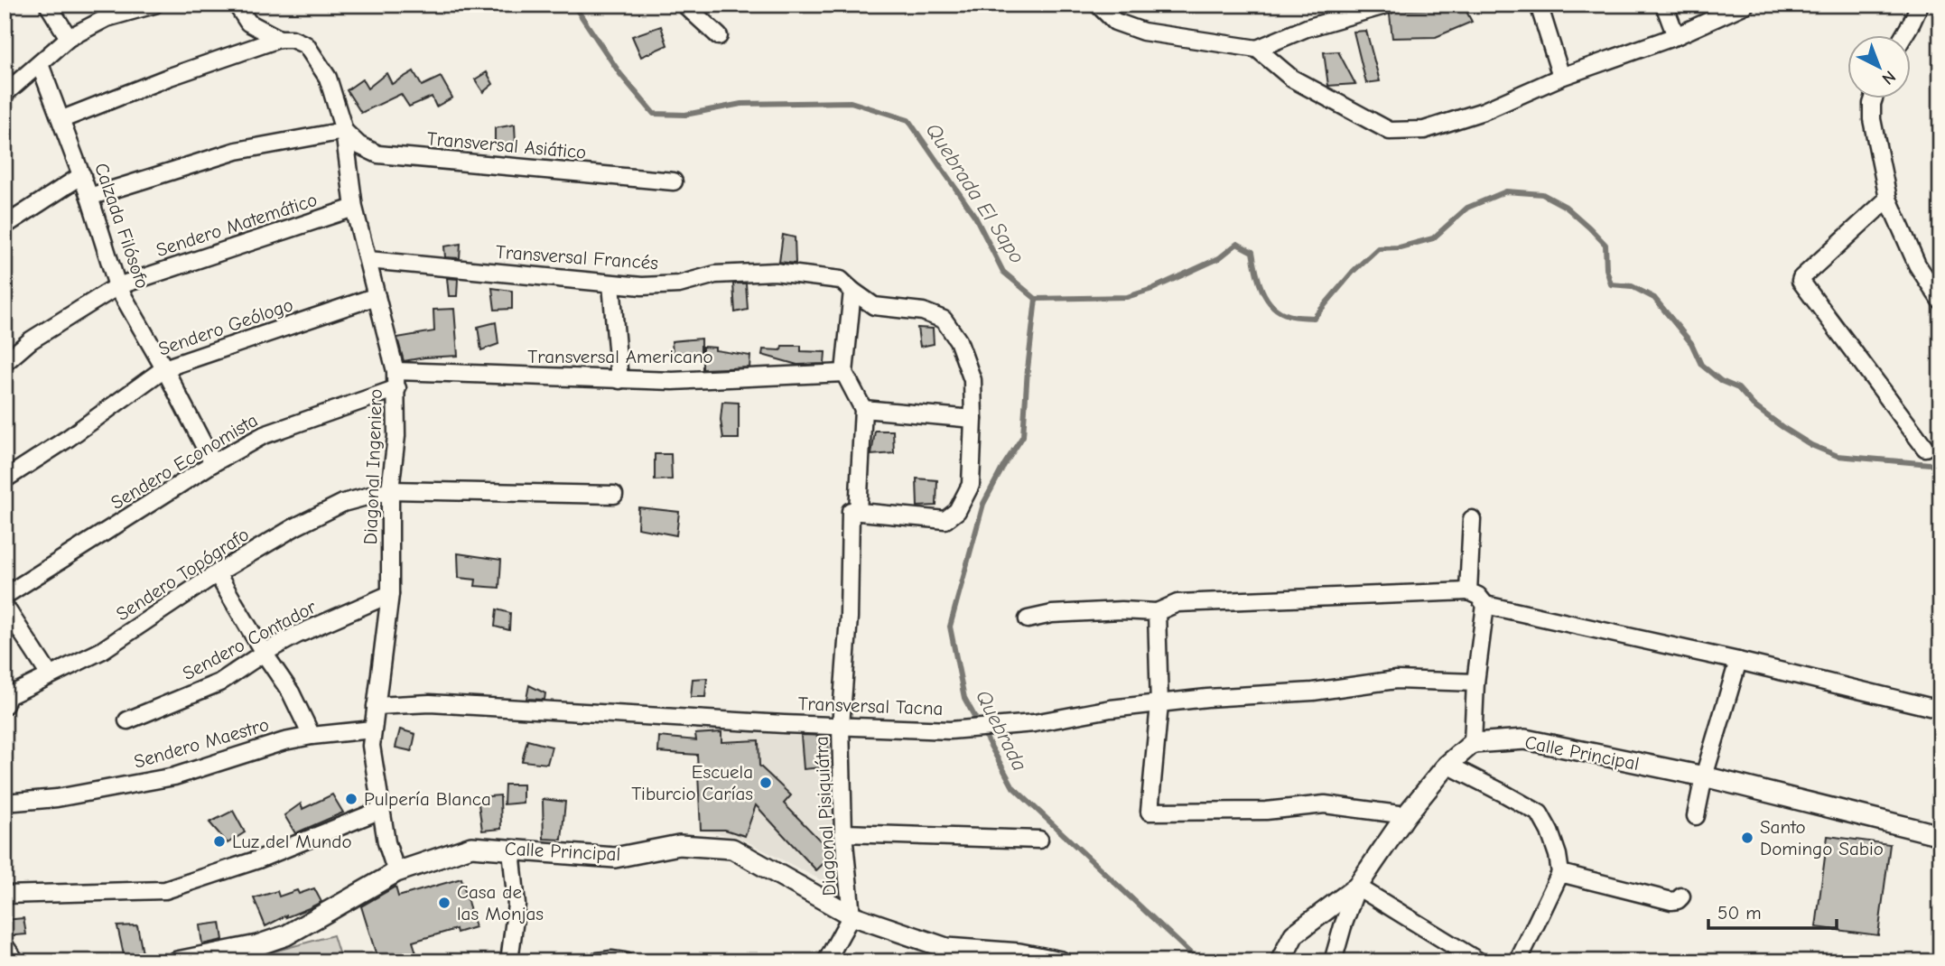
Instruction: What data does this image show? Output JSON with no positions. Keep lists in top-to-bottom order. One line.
{"streets":{"street":["Transversal Asiático","Sendero Matemático","Calzada Filósofo","Transversal Francés","Sendero Geólogo","Transversal Americano","Sendero Economista","Diagonal Ingeniero","Sendero Topógrafo","Sendero Contador","Transversal Tacna","Sendero Maestro","Calle Principal","Diagonal Pisiquiátra"]},"crossings":[["Transversal Asiático","Diagonal Ingeniero"],["Sendero Matemático","Calzada Filósofo"],["Sendero Matemático","Diagonal Ingeniero"],["Calzada Filósofo","Sendero Geólogo"],["Calzada Filósofo","Sendero Economista"],["Transversal Francés","Diagonal Ingeniero"],["Sendero Geólogo","Diagonal Ingeniero"],["Transversal Americano","Diagonal Ingeniero"],["Sendero Economista","Diagonal Ingeniero"],["Diagonal Ingeniero","Sendero Topógrafo"],["Diagonal Ingeniero","Sendero Contador"],["Diagonal Ingeniero","Transversal Tacna"],["Diagonal Ingeniero","Sendero Maestro"],["Diagonal Ingeniero","Calle Principal"],["Transversal Tacna","Diagonal Pisiquiátra"],["Calle Principal","Diagonal Pisiquiátra"]],"water":["Quebrada El Sapo","Quebrada"],"places":["Escuela Tiburcio Carías","Pulpería Blanca","Santo Domingo Sabio","Luz del Mundo","Casa de las Monjas"],"scale_bar":"50 m","north":"bottom right"}
